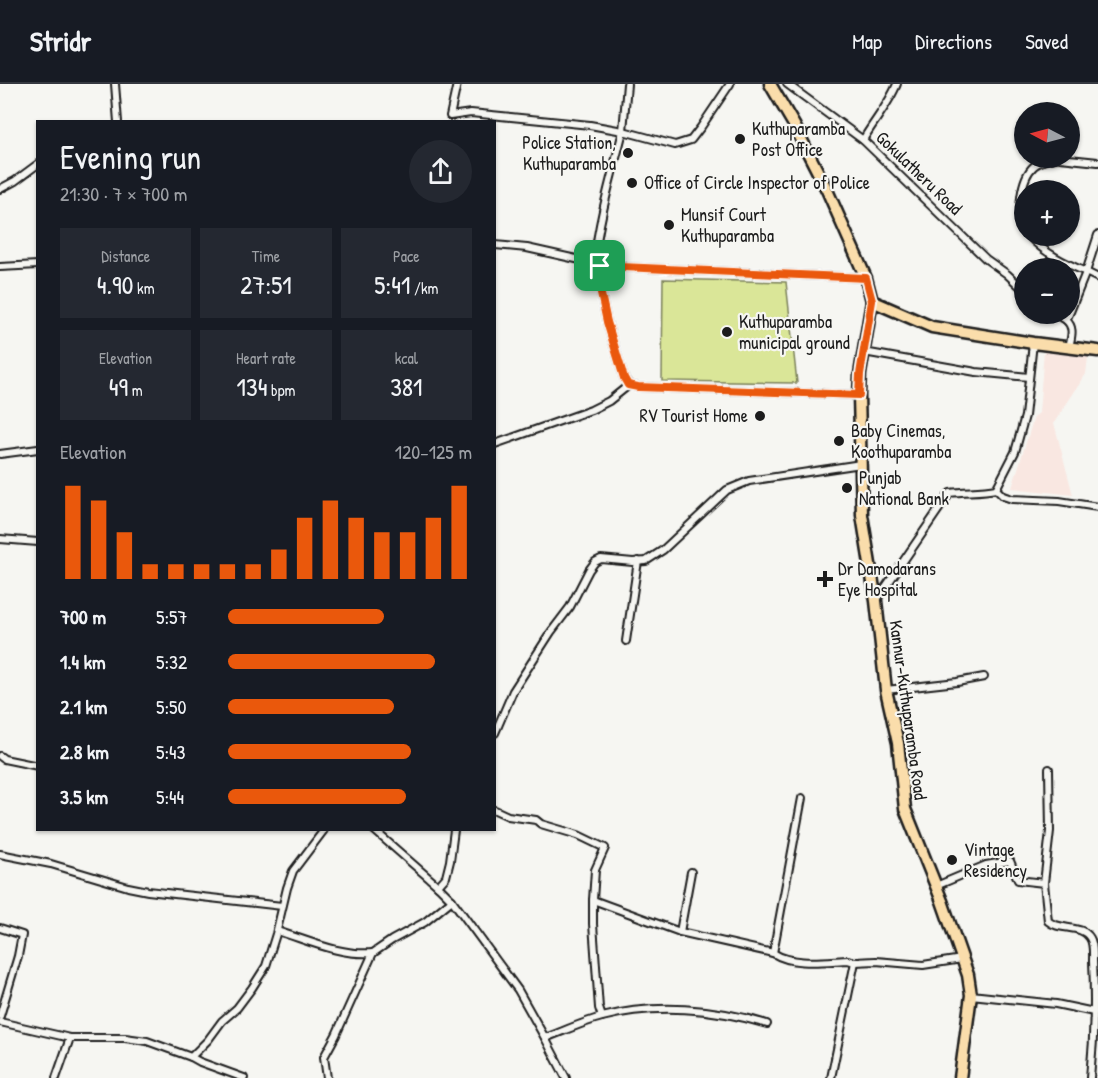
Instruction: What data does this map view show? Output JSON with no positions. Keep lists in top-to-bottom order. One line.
{"streets":{"main road":["Kannur-Kuthuparamba Road"],"street":["Gokulatheru Road"]},"places":{"other":["Kuthuparamba Post Office","Police Station, Kuthuparamba","Office of Circle Inspector of Police","Munsif Court Kuthuparamba","Kuthuparamba municipal ground","RV Tourist Home","Baby Cinemas, Koothuparamba","Punjab National Bank","Vintage Residency"],"health":["Dr Damodarans Eye Hospital"]},"north":"left","page":{"header":"Stridr","nav":["Map","Directions","Saved"],"map_buttons":["+","−"],"heading":["Evening run","21:30 · 7 × 700 m"],"stats":[["Distance","4.90 km"],["Time","27:51"],["Pace","5:41 /km"],["Elevation","49 m"],["Heart rate","134 bpm"],["kcal","381"]],"chart":["Elevation","120–125 m"],"list":[{"name":"700 m","note":"5:57"},{"name":"1.4 km","note":"5:32"},{"name":"2.1 km","note":"5:50"},{"name":"2.8 km","note":"5:43"},{"name":"3.5 km","note":"5:44"}]}}
